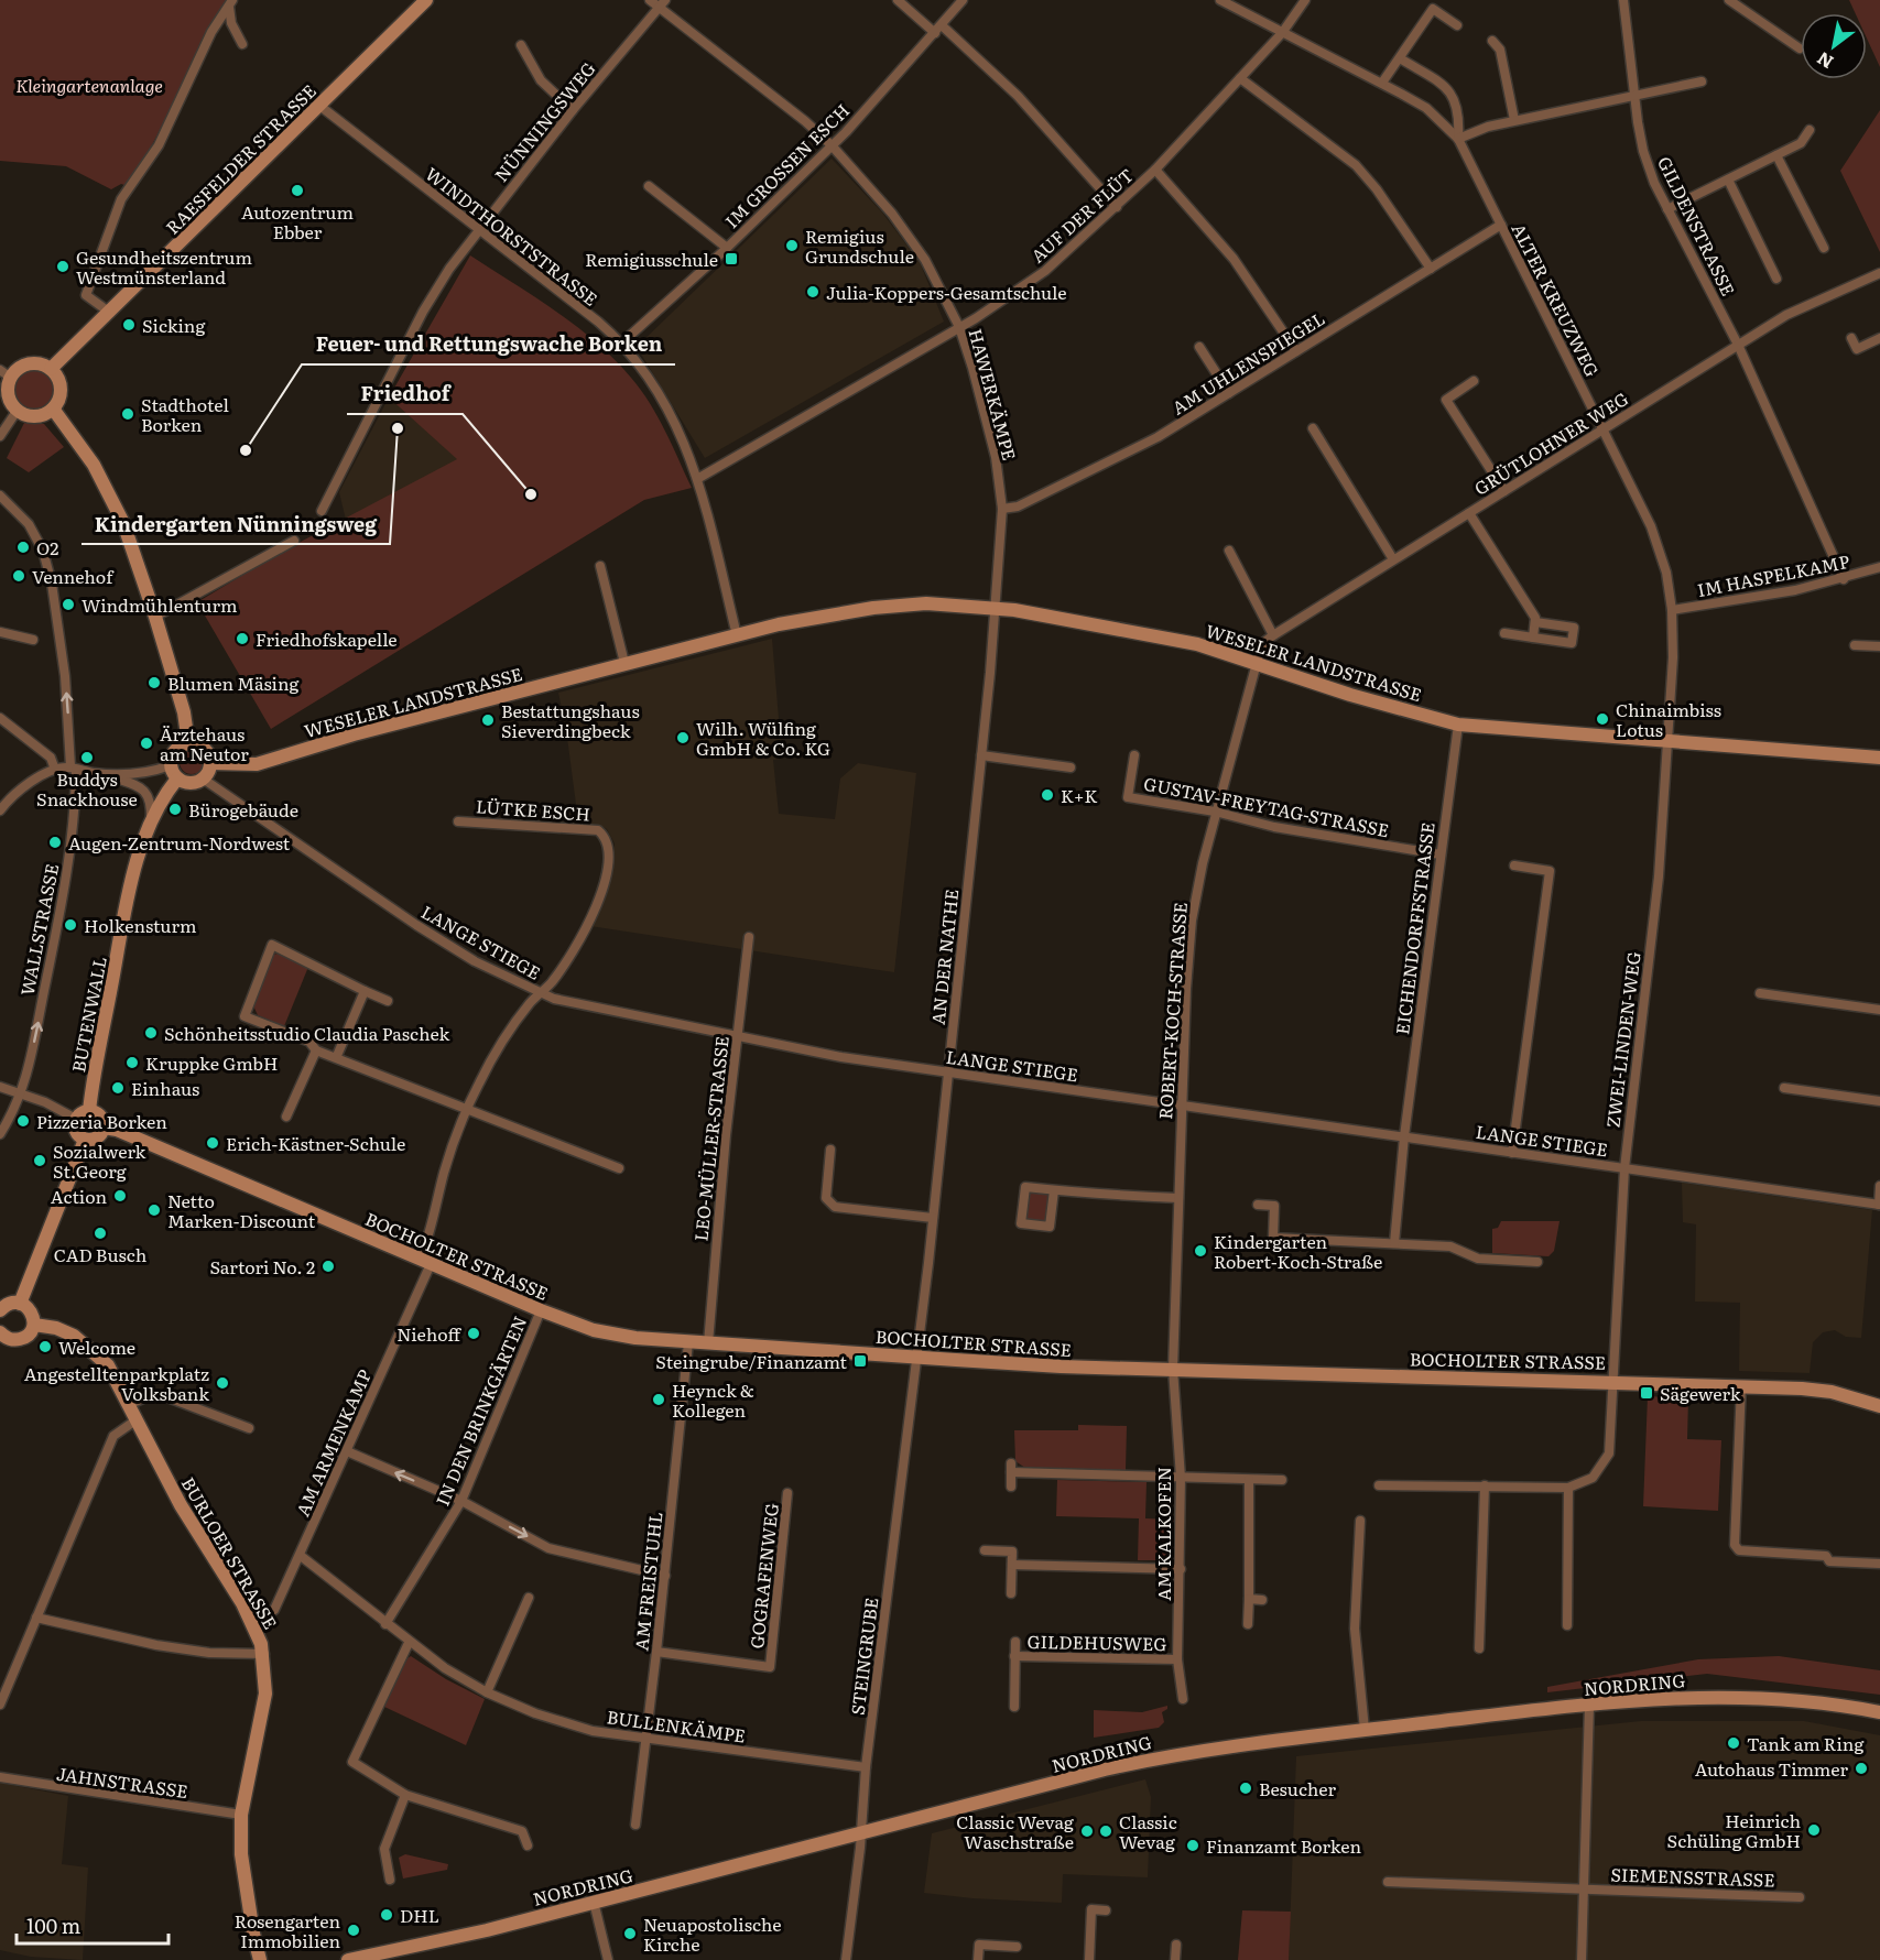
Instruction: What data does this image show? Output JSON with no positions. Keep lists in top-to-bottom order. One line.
{"streets":{"main road":["RAESFELDER STRASSE","WESELER LANDSTRASSE","BUTENWALL","BOCHOLTER STRASSE","BURLOER STRASSE","NORDRING"],"street":["NÜNNINGSWEG","IM GROSSEN ESCH","AUF DER FLÜT","GILDENSTRASSE","WINDTHORSTSTRASSE","ALTER KREUZWEG","AM UHLENSPIEGEL","HAWERKÄMPE","GRÜTLOHNER WEG","IM HASPELKAMP","GUSTAV-FREYTAG-STRASSE","LÜTKE ESCH","EICHENDORFFSTRASSE","WALLSTRASSE","LANGE STIEGE","AN DER NATHE","ROBERT-KOCH-STRASSE","ZWEI-LINDEN-WEG","LEO-MÜLLER-STRASSE","IN DEN BRINKGÄRTEN","AM ARMENKAMP","AM KALKOFEN","GOGRAFENWEG","AM FREISTUHL","GILDEHUSWEG","STEINGRUBE","BULLENKÄMPE","JAHNSTRASSE","SIEMENSSTRASSE"]},"crossings":[["NÜNNINGSWEG","WINDTHORSTSTRASSE"],["NÜNNINGSWEG","HAWERKÄMPE"],["RAESFELDER STRASSE","WINDTHORSTSTRASSE"],["IM GROSSEN ESCH","WINDTHORSTSTRASSE"],["IM GROSSEN ESCH","HAWERKÄMPE"],["AUF DER FLÜT","WINDTHORSTSTRASSE"],["AUF DER FLÜT","ALTER KREUZWEG"],["AUF DER FLÜT","HAWERKÄMPE"],["GILDENSTRASSE","GRÜTLOHNER WEG"],["GILDENSTRASSE","IM HASPELKAMP"],["WINDTHORSTSTRASSE","WESELER LANDSTRASSE"],["ALTER KREUZWEG","AM UHLENSPIEGEL"],["ALTER KREUZWEG","GRÜTLOHNER WEG"],["ALTER KREUZWEG","IM HASPELKAMP"],["ALTER KREUZWEG","WESELER LANDSTRASSE"],["ALTER KREUZWEG","ZWEI-LINDEN-WEG"],["AM UHLENSPIEGEL","HAWERKÄMPE"],["HAWERKÄMPE","WESELER LANDSTRASSE"],["HAWERKÄMPE","AN DER NATHE"],["GRÜTLOHNER WEG","WESELER LANDSTRASSE"],["GRÜTLOHNER WEG","ROBERT-KOCH-STRASSE"],["WESELER LANDSTRASSE","EICHENDORFFSTRASSE"],["WESELER LANDSTRASSE","LANGE STIEGE"],["WESELER LANDSTRASSE","AN DER NATHE"],["WESELER LANDSTRASSE","ROBERT-KOCH-STRASSE"],["WESELER LANDSTRASSE","BUTENWALL"],["WESELER LANDSTRASSE","ZWEI-LINDEN-WEG"],["GUSTAV-FREYTAG-STRASSE","EICHENDORFFSTRASSE"],["GUSTAV-FREYTAG-STRASSE","ROBERT-KOCH-STRASSE"],["LÜTKE ESCH","LANGE STIEGE"],["LÜTKE ESCH","BOCHOLTER STRASSE"],["LÜTKE ESCH","AM ARMENKAMP"],["EICHENDORFFSTRASSE","LANGE STIEGE"],["LANGE STIEGE","AN DER NATHE"],["LANGE STIEGE","ROBERT-KOCH-STRASSE"],["LANGE STIEGE","BUTENWALL"],["LANGE STIEGE","ZWEI-LINDEN-WEG"],["LANGE STIEGE","LEO-MÜLLER-STRASSE"],["AN DER NATHE","BOCHOLTER STRASSE"],["AN DER NATHE","STEINGRUBE"],["ROBERT-KOCH-STRASSE","BOCHOLTER STRASSE"],["ROBERT-KOCH-STRASSE","AM KALKOFEN"],["BUTENWALL","BOCHOLTER STRASSE"],["ZWEI-LINDEN-WEG","BOCHOLTER STRASSE"],["LEO-MÜLLER-STRASSE","BOCHOLTER STRASSE"],["BOCHOLTER STRASSE","IN DEN BRINKGÄRTEN"],["BOCHOLTER STRASSE","AM ARMENKAMP"],["BOCHOLTER STRASSE","AM KALKOFEN"],["BOCHOLTER STRASSE","AM FREISTUHL"],["BOCHOLTER STRASSE","STEINGRUBE"],["IN DEN BRINKGÄRTEN","BULLENKÄMPE"],["AM ARMENKAMP","BURLOER STRASSE"],["AM ARMENKAMP","BULLENKÄMPE"],["AM KALKOFEN","GILDEHUSWEG"],["BURLOER STRASSE","JAHNSTRASSE"],["GOGRAFENWEG","AM FREISTUHL"],["AM FREISTUHL","BULLENKÄMPE"],["STEINGRUBE","NORDRING"],["STEINGRUBE","BULLENKÄMPE"],["NORDRING","SIEMENSSTRASSE"]],"one_way":["WALLSTRASSE"],"parks":["Kleingartenanlage"],"places":{"other":["Autozentrum Ebber","Remigius Grundschule","Gesundheitszentrum Westmünsterland","Julia-Koppers-Gesamtschule","Sicking","Stadthotel Borken","Kindergarten Nünningsweg","Feuer- und Rettungswache Borken","Friedhof","O2","Vennehof","Windmühlenturm","Friedhofskapelle","Blumen Mäsing","Chinaimbiss Lotus","Bestattungshaus Sieverdingbeck","Wilh. Wülfing GmbH & Co. KG","Ärztehaus am Neutor","Buddys Snackhouse","K+K","Bürogebäude","Augen-Zentrum-Nordwest","Holkensturm","Schönheitsstudio Claudia Paschek","Kruppke GmbH","Einhaus","Pizzeria Borken","Erich-Kästner-Schule","Sozialwerk St.Georg","Action","Netto Marken-Discount","CAD Busch","Kindergarten Robert-Koch-Straße","Sartori No. 2","Niehoff","Welcome","Angestelltenparkplatz Volksbank","Heynck & Kollegen","Tank am Ring","Autohaus Timmer","Besucher","Heinrich Schüling GmbH","Classic Wevag Waschstraße","Classic Wevag","Finanzamt Borken","DHL","Rosengarten Immobilien","Neuapostolische Kirche"],"transit":["Remigiusschule","Steingrube/Finanzamt","Sägewerk"]},"scale_bar":"100 m","north":"bottom left"}
